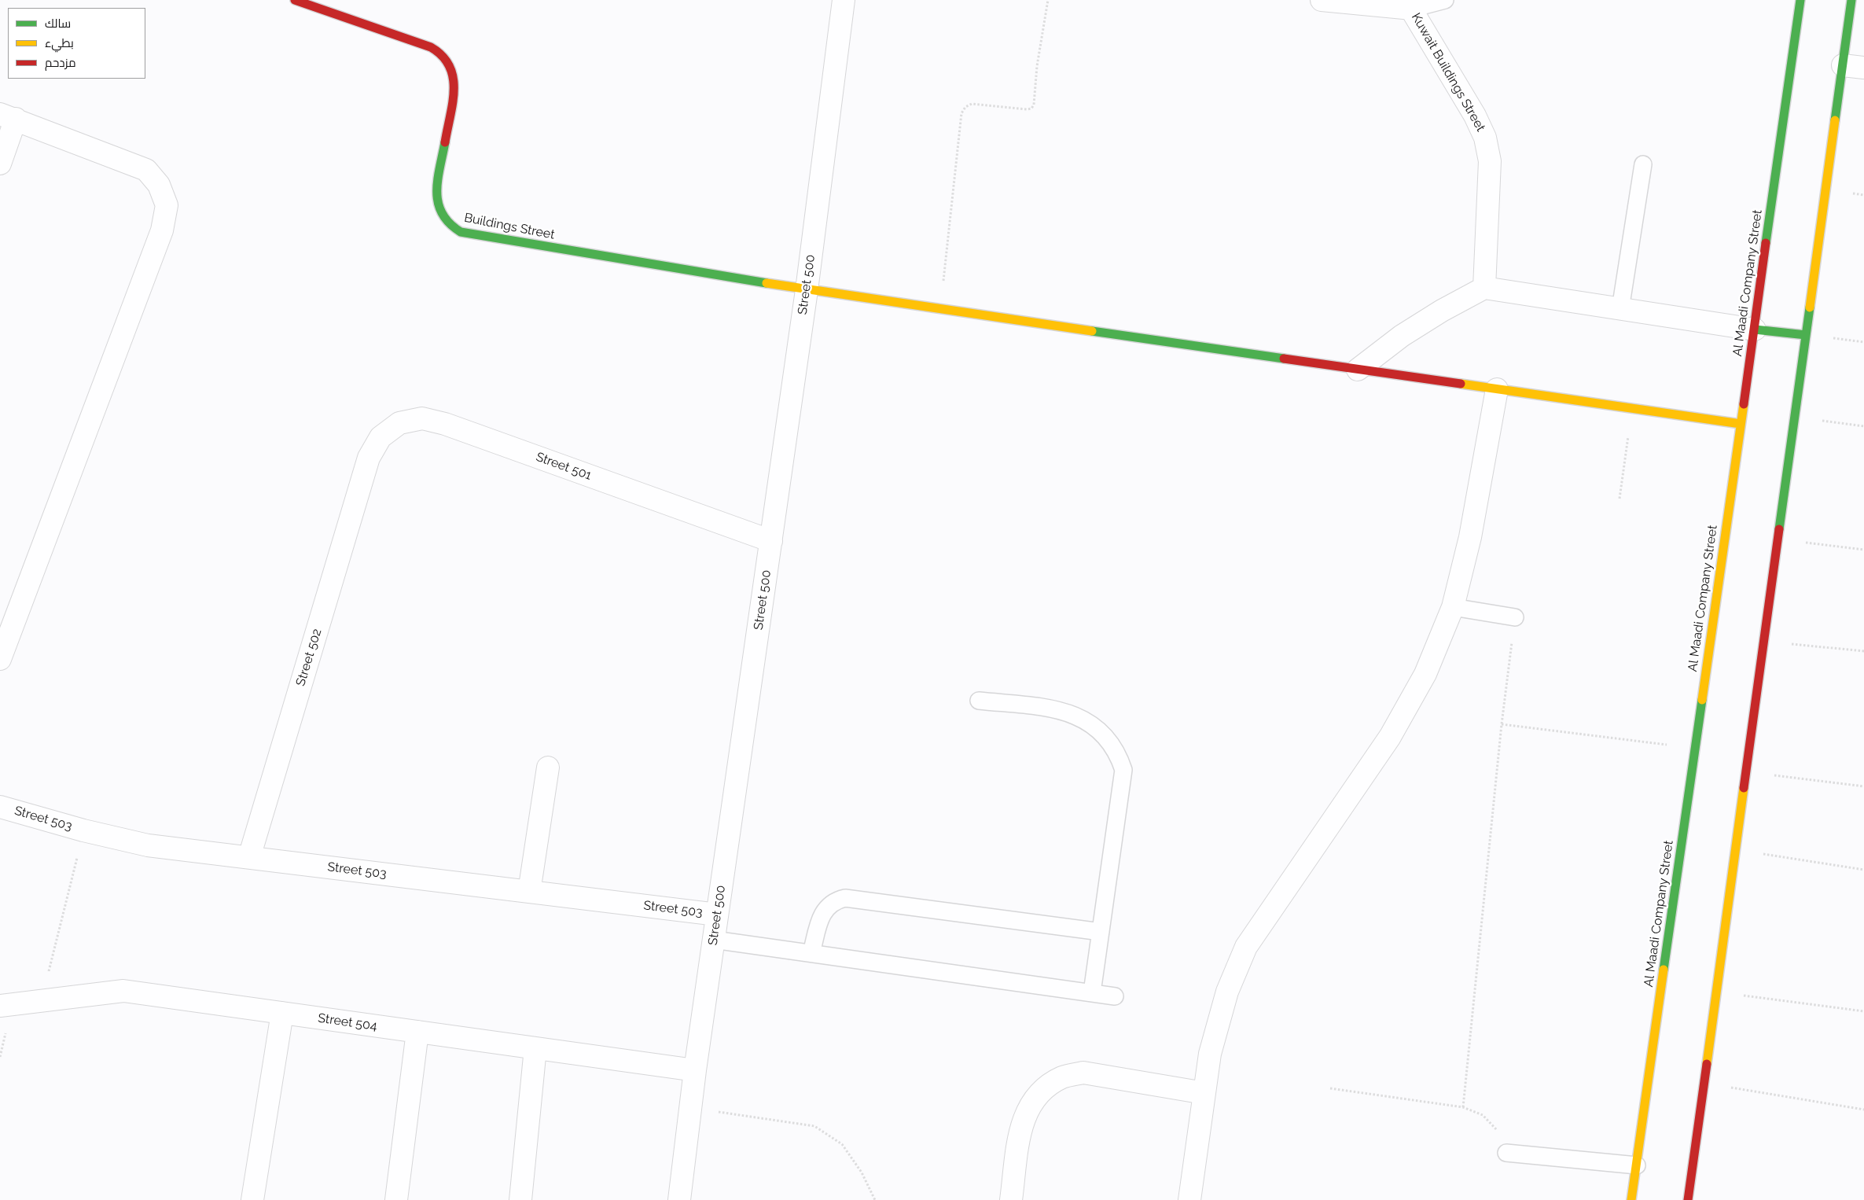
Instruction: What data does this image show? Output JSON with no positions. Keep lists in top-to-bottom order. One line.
{"streets":{"street":["Kuwait Buildings Street","Buildings Street","Al Maadi Company Street","Street 500","Street 501","Street 502","Street 503","Street 504"]},"crossings":[["Buildings Street","Al Maadi Company Street"],["Buildings Street","Street 500"],["Street 500","Street 501"],["Street 500","Street 503"],["Street 500","Street 504"],["Street 501","Street 502"],["Street 502","Street 503"]],"legend":["سالك","بطيء","مزدحم"]}
